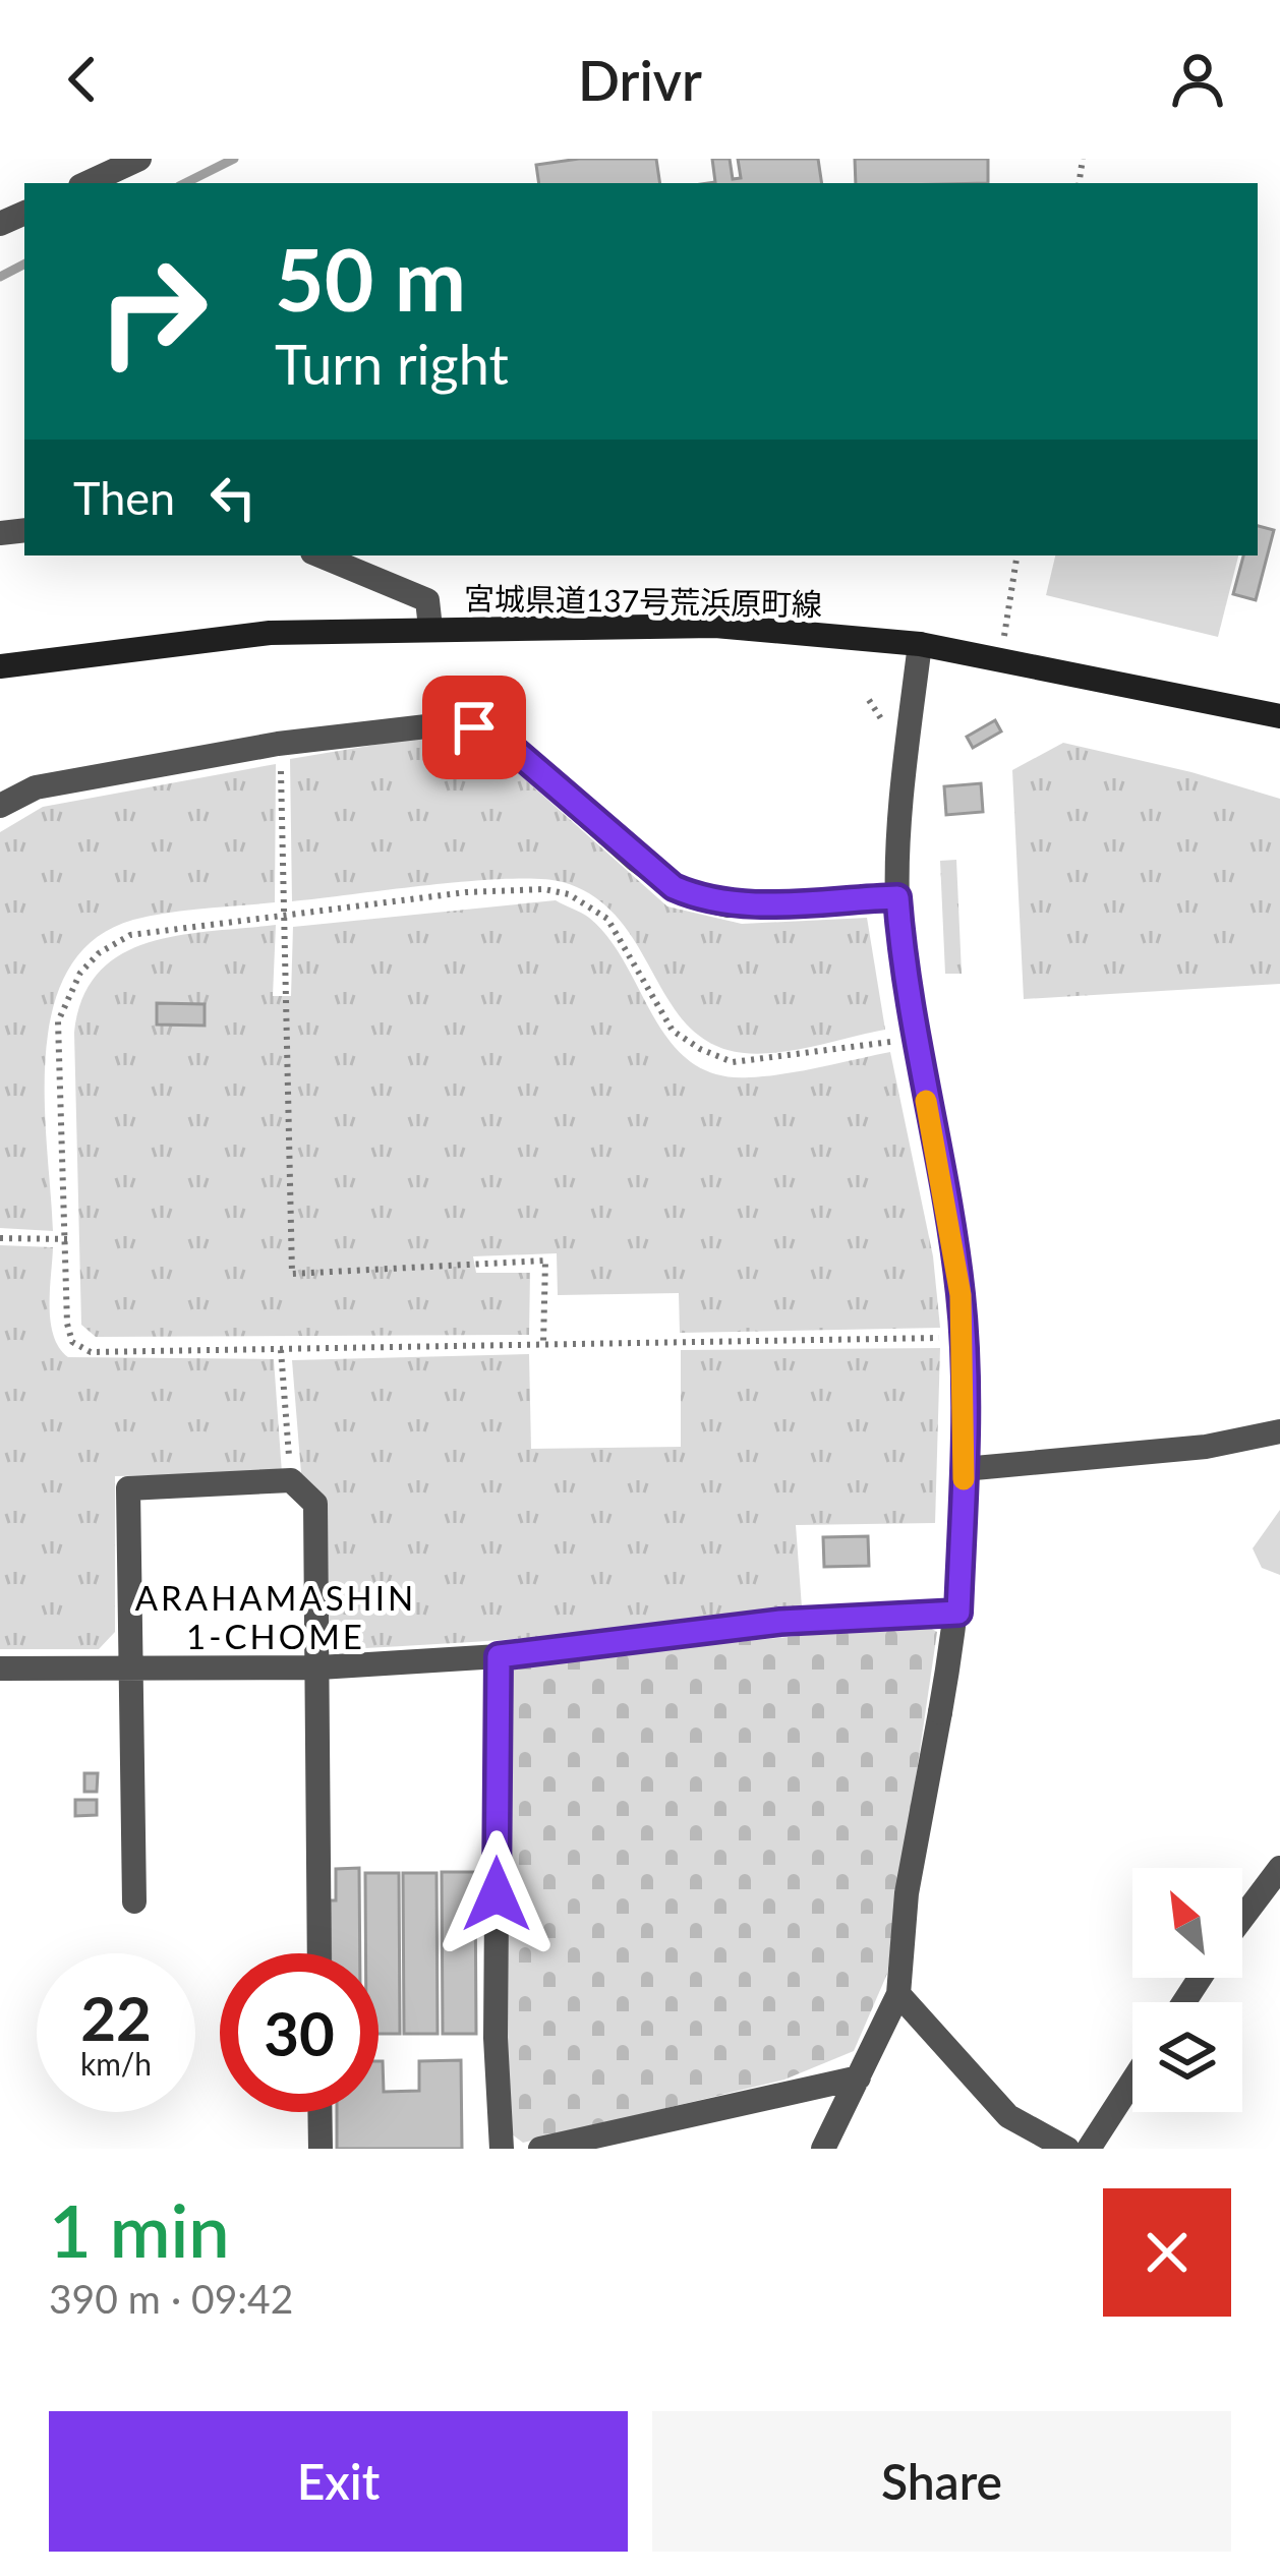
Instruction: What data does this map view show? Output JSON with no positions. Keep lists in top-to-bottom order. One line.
{"streets":{"main road":["宮城県道137号荒浜原町線"]},"districts":["ARAHAMASHIN 1-CHOME"],"north":"top left","page":{"header":"Drivr","turn":["50 m","Turn right"],"then":"Then","speed":"22 km/h","limit":"30","heading":["1 min","390 m · 09:42"],"buttons":["Exit","Share"]}}
